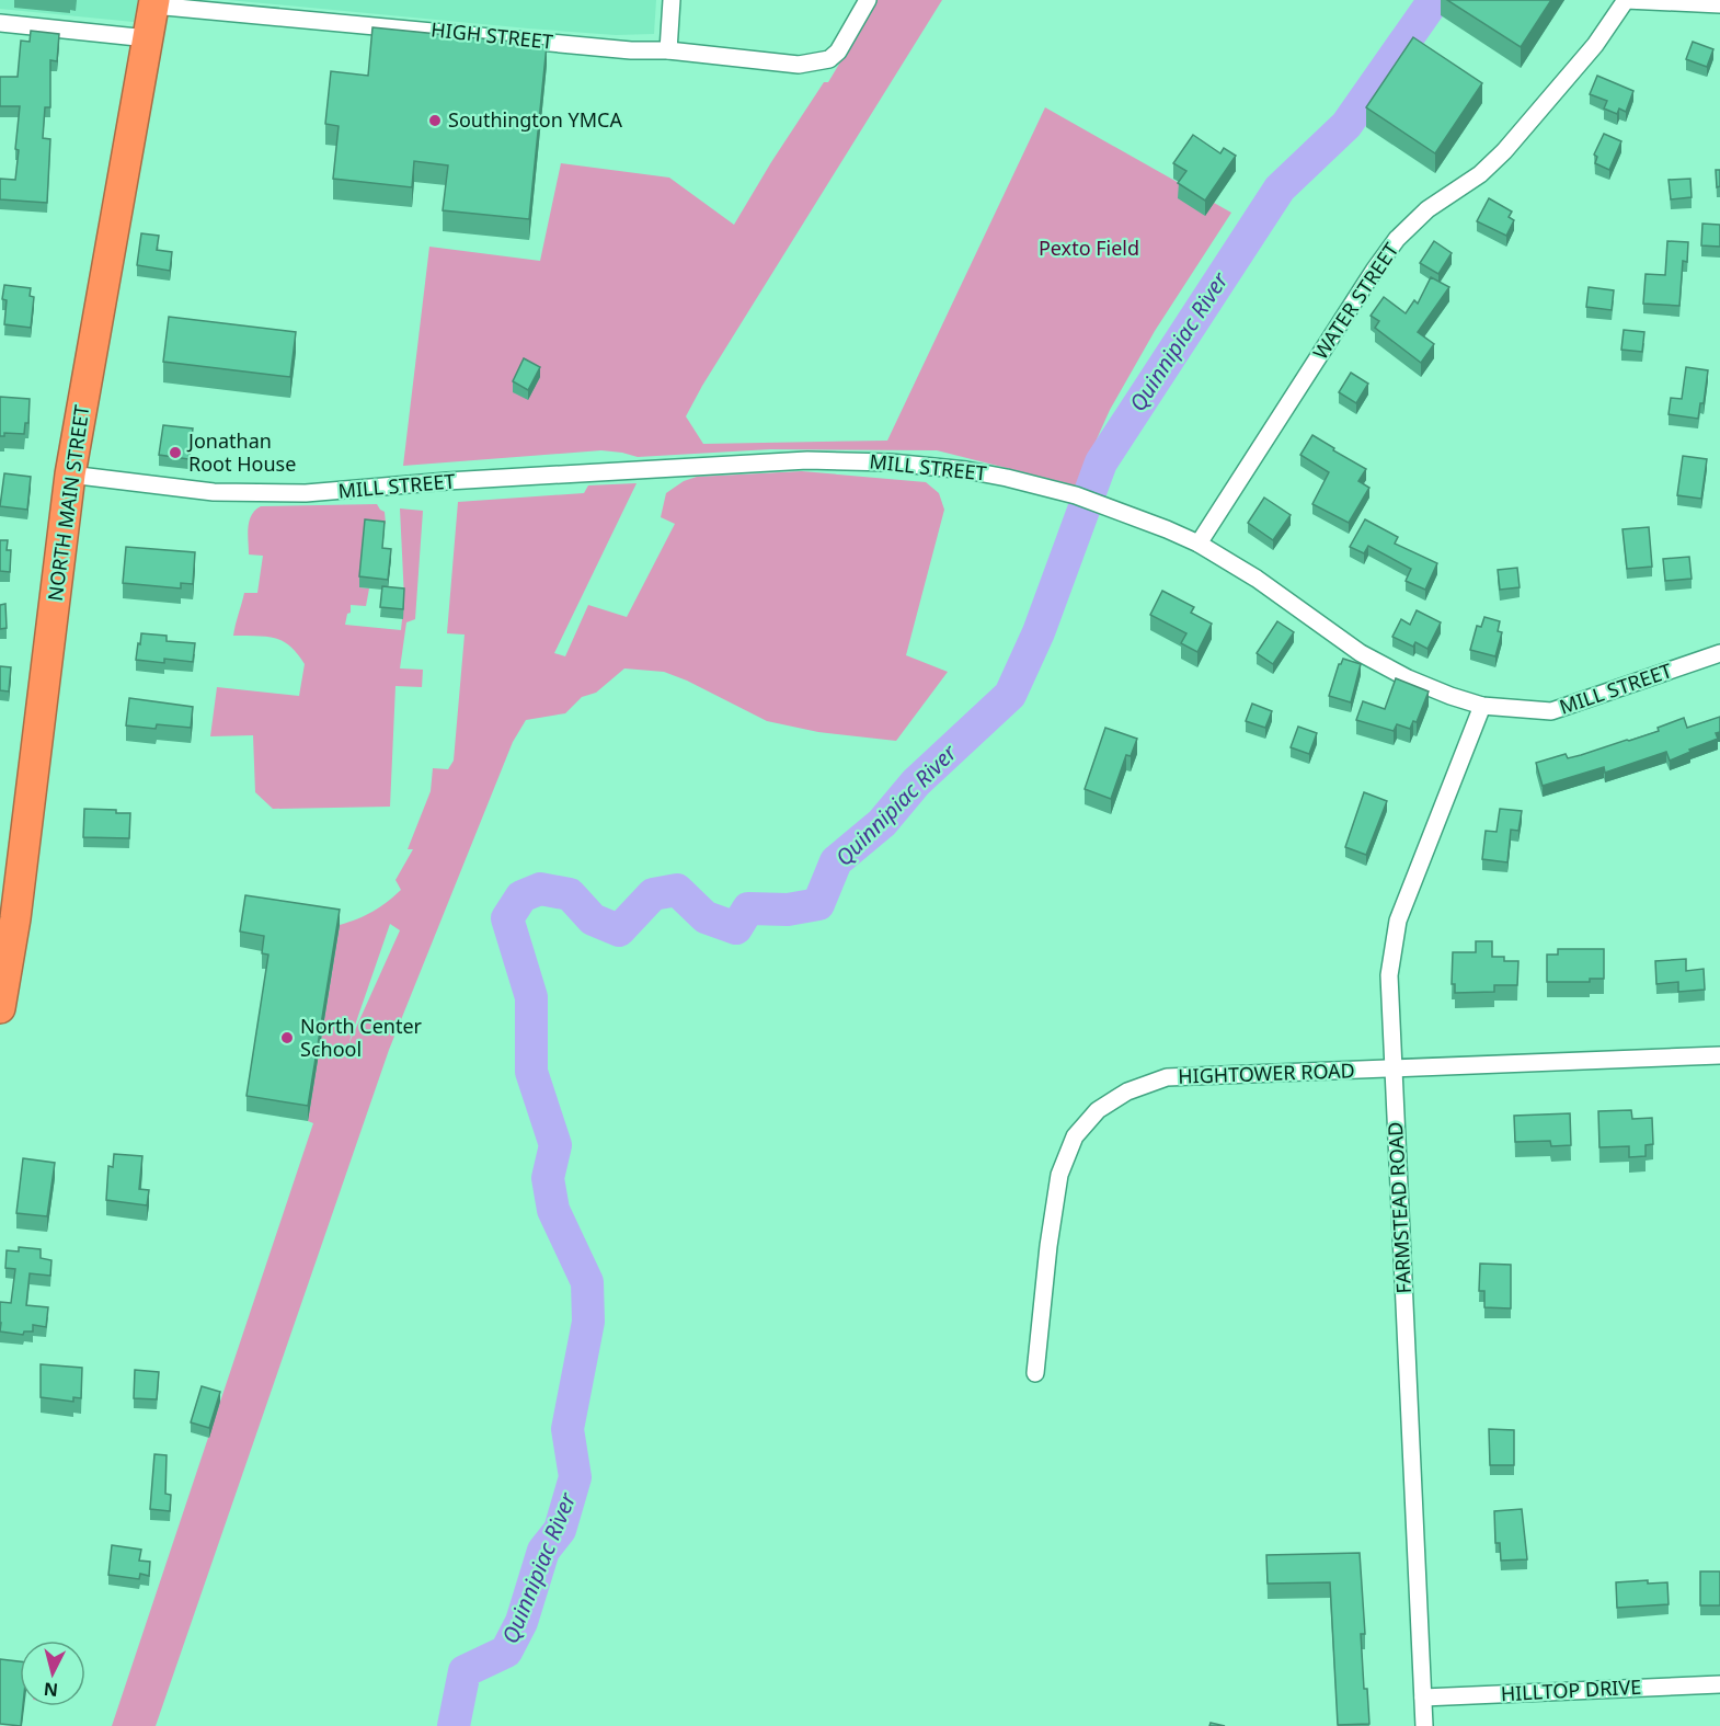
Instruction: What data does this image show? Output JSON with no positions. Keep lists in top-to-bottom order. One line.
{"streets":{"highway":["NORTH MAIN STREET"],"street":["HIGH STREET","WATER STREET","MILL STREET","HIGHTOWER ROAD","FARMSTEAD ROAD","HILLTOP DRIVE"]},"crossings":[["HIGH STREET","NORTH MAIN STREET"],["WATER STREET","MILL STREET"],["MILL STREET","NORTH MAIN STREET"],["MILL STREET","FARMSTEAD ROAD"],["HIGHTOWER ROAD","FARMSTEAD ROAD"],["FARMSTEAD ROAD","HILLTOP DRIVE"]],"water":["Quinnipiac River"],"parks":["Pexto Field"],"places":["Southington YMCA","Jonathan Root House","North Center School"],"north":"bottom"}
